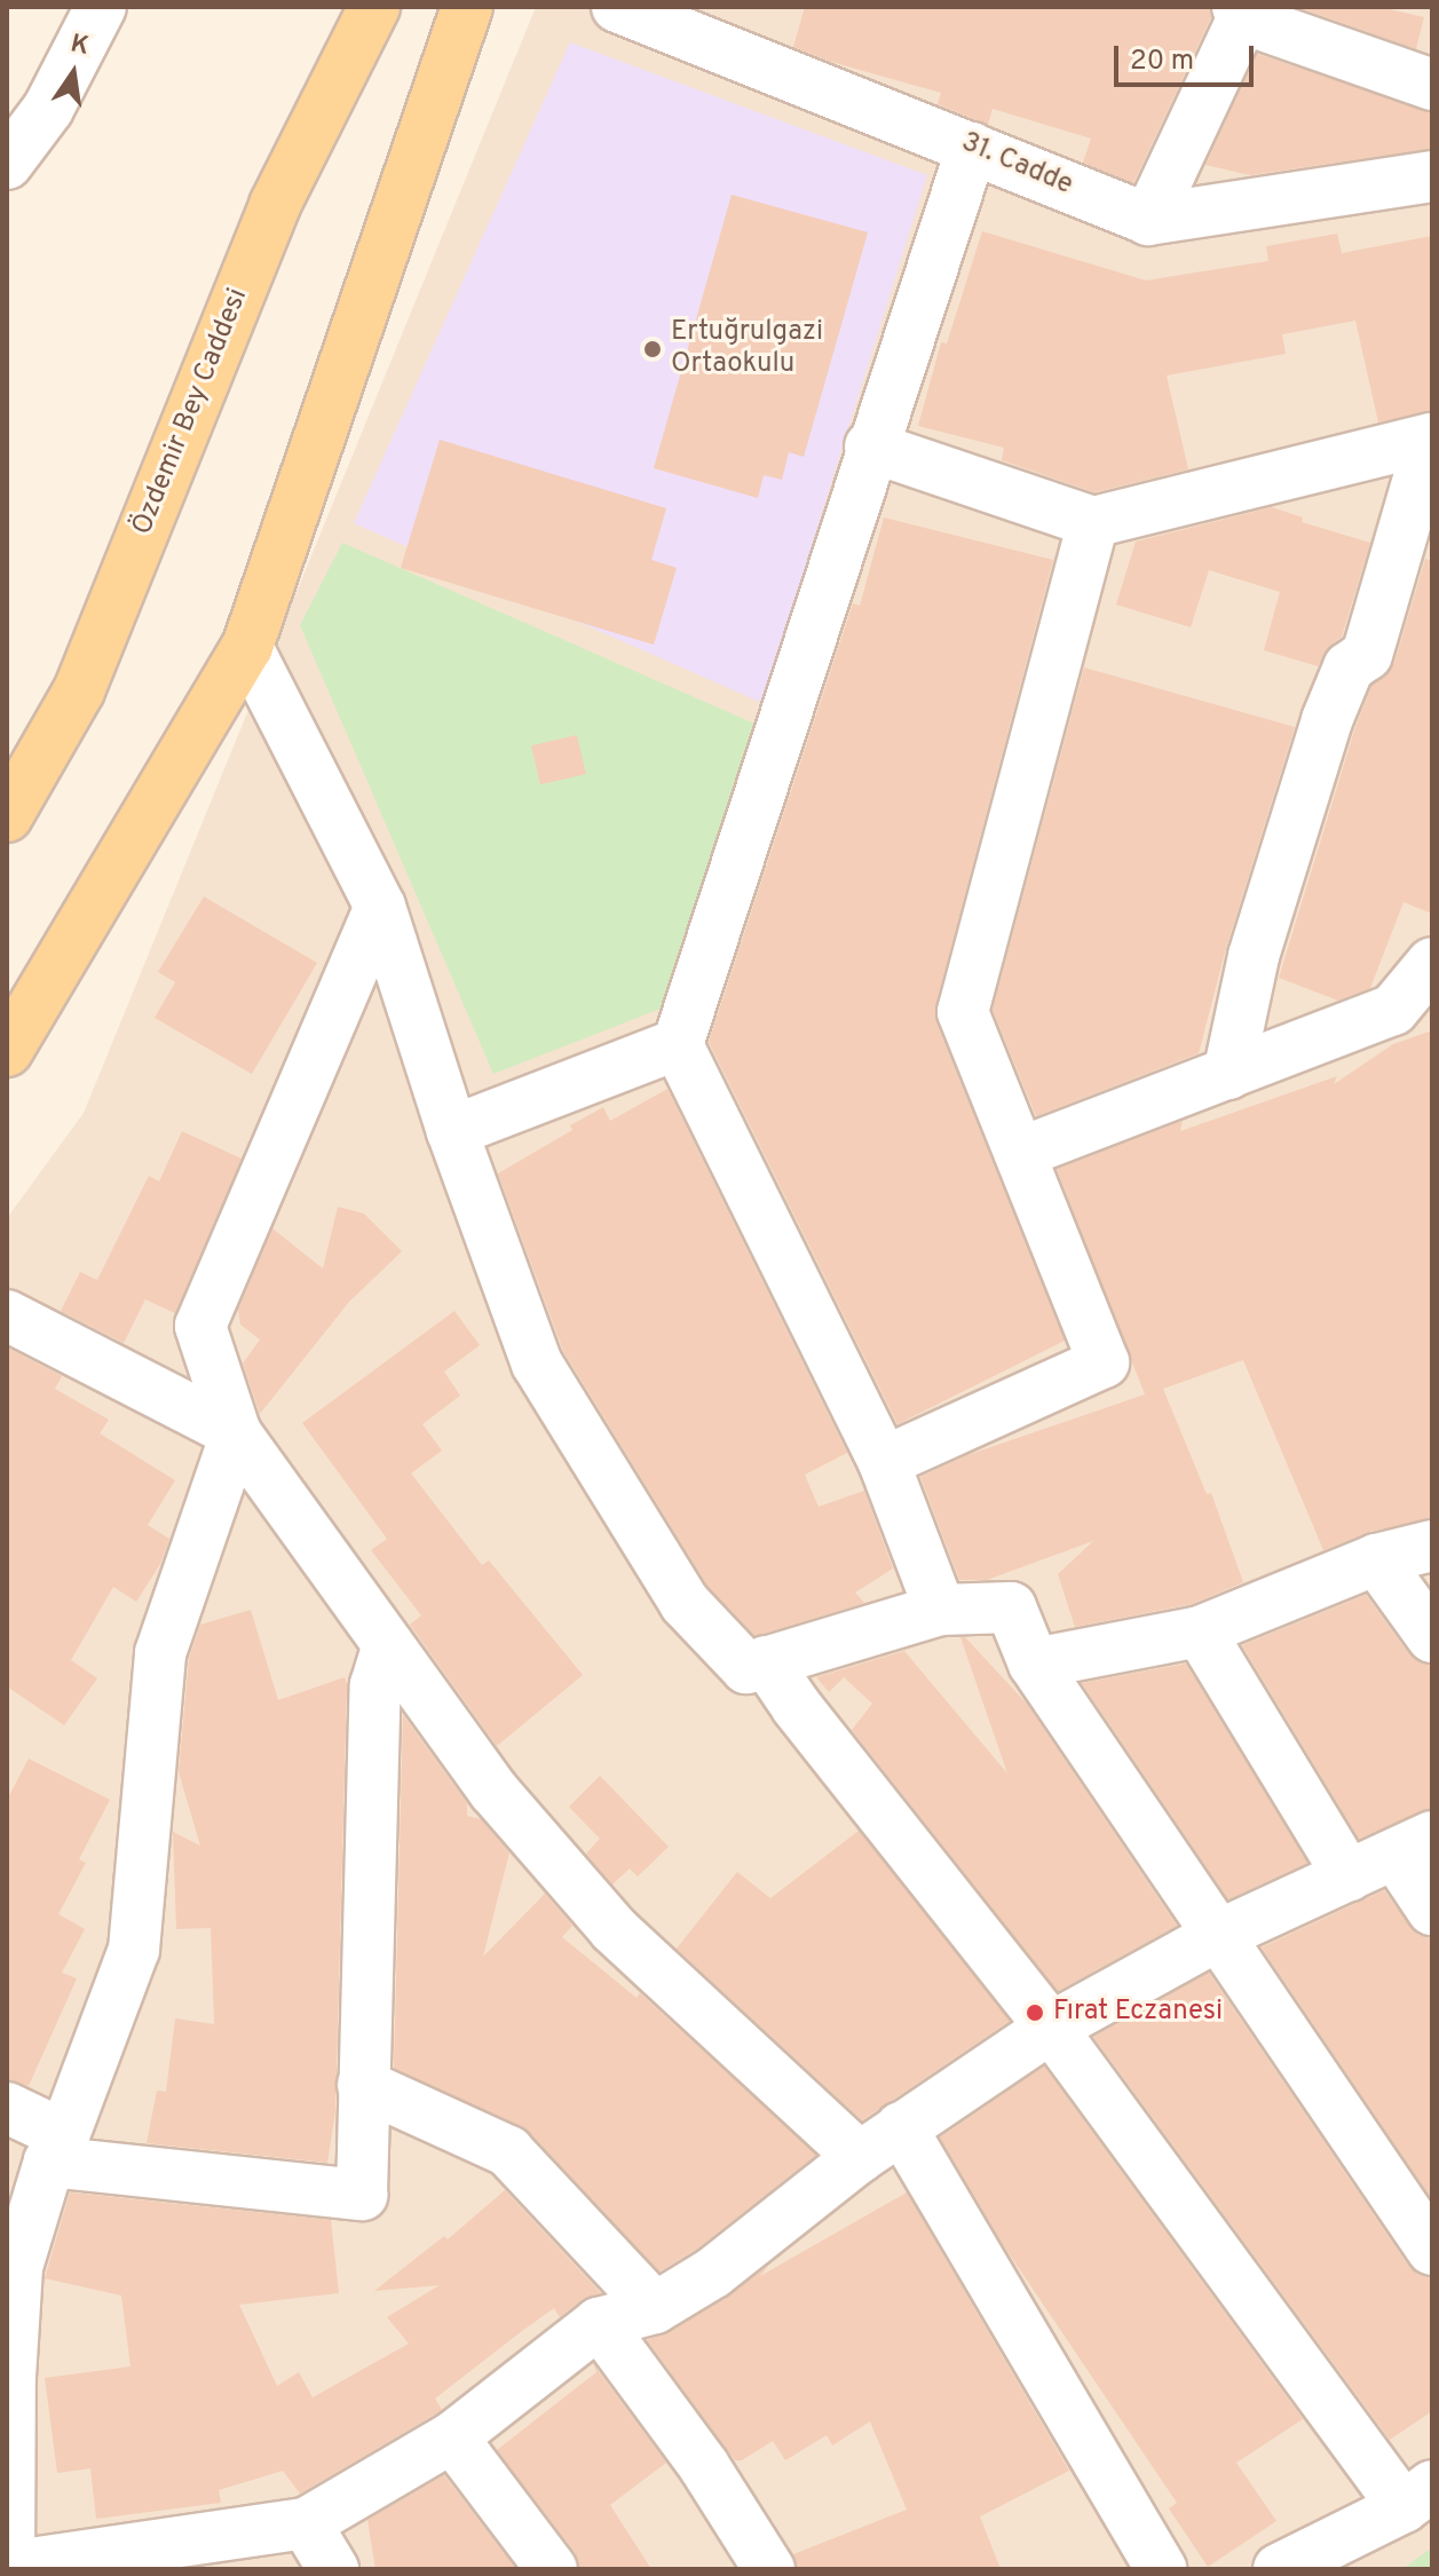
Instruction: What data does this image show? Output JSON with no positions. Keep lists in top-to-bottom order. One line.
{"streets":{"main road":["Özdemir Bey Caddesi"],"street":["31. Cadde"]},"places":["Ertuğrulgazi Ortaokulu","Fırat Eczanesi"],"scale_bar":"20 m","north":"top"}
